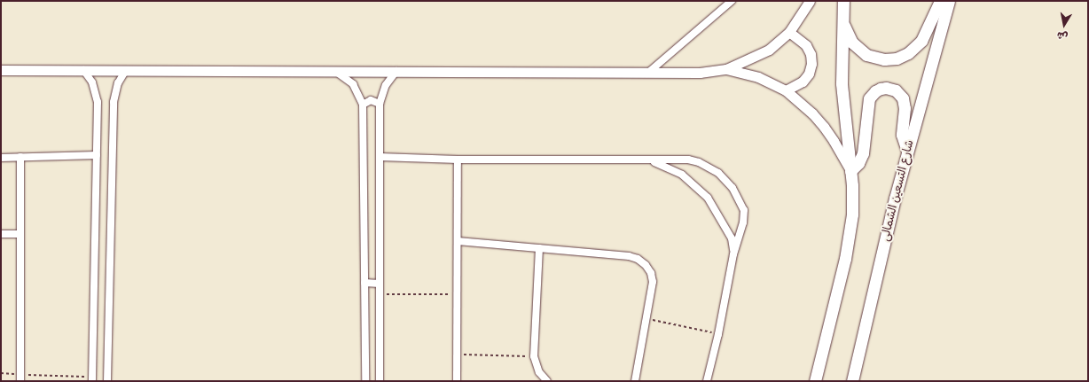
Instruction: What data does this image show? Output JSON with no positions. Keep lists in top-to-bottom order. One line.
{"streets":{"main road":["شارع التسعين الشمالى"]},"north":"bottom"}
